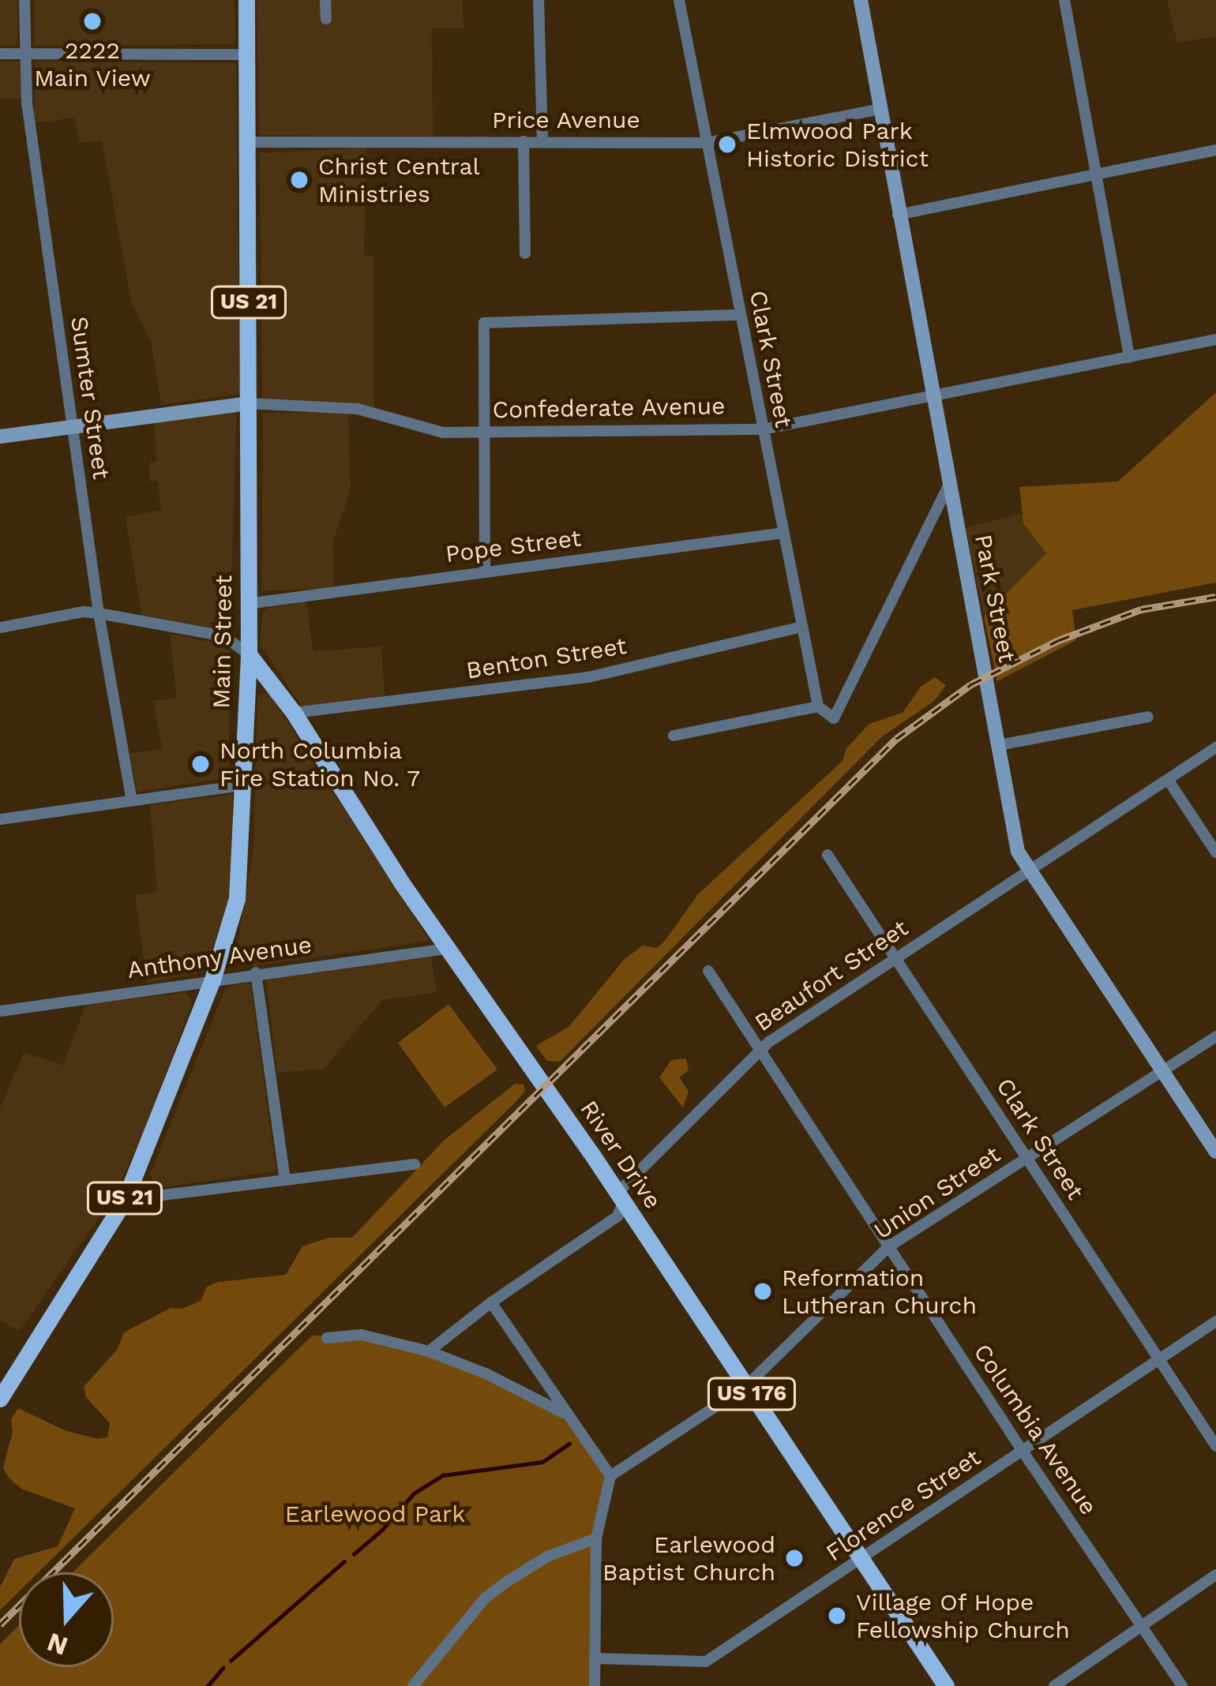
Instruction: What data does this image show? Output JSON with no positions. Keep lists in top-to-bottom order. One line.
{"streets":{"main road":["US 21","Main Street","River Drive","US 176"],"street":["Price Avenue","Clark Street","Sumter Street","Confederate Avenue","Pope Street","Park Street","Benton Street","Anthony Avenue","Beaufort Street","Union Street","Columbia Avenue","Florence Street"]},"crossings":[["Price Avenue","Clark Street"],["Price Avenue","Park Street"],["Price Avenue","Main Street"],["Clark Street","Confederate Avenue"],["Clark Street","Pope Street"],["Clark Street","Benton Street"],["Clark Street","Beaufort Street"],["Clark Street","Union Street"],["Clark Street","Florence Street"],["Sumter Street","Confederate Avenue"],["Confederate Avenue","Park Street"],["Confederate Avenue","Main Street"],["Pope Street","Main Street"],["Park Street","Beaufort Street"],["Park Street","Union Street"],["Main Street","Anthony Avenue"],["Main Street","River Drive"],["Benton Street","River Drive"],["Anthony Avenue","River Drive"],["Beaufort Street","River Drive"],["Beaufort Street","Columbia Avenue"],["River Drive","Union Street"],["River Drive","Florence Street"],["Union Street","Columbia Avenue"],["Columbia Avenue","Florence Street"]],"parks":["Earlewood Park"],"places":["2222 Main View","Elmwood Park Historic District","Christ Central Ministries","North Columbia Fire Station No. 7","Reformation Lutheran Church","Earlewood Baptist Church","Village Of Hope Fellowship Church"],"north":"bottom"}
